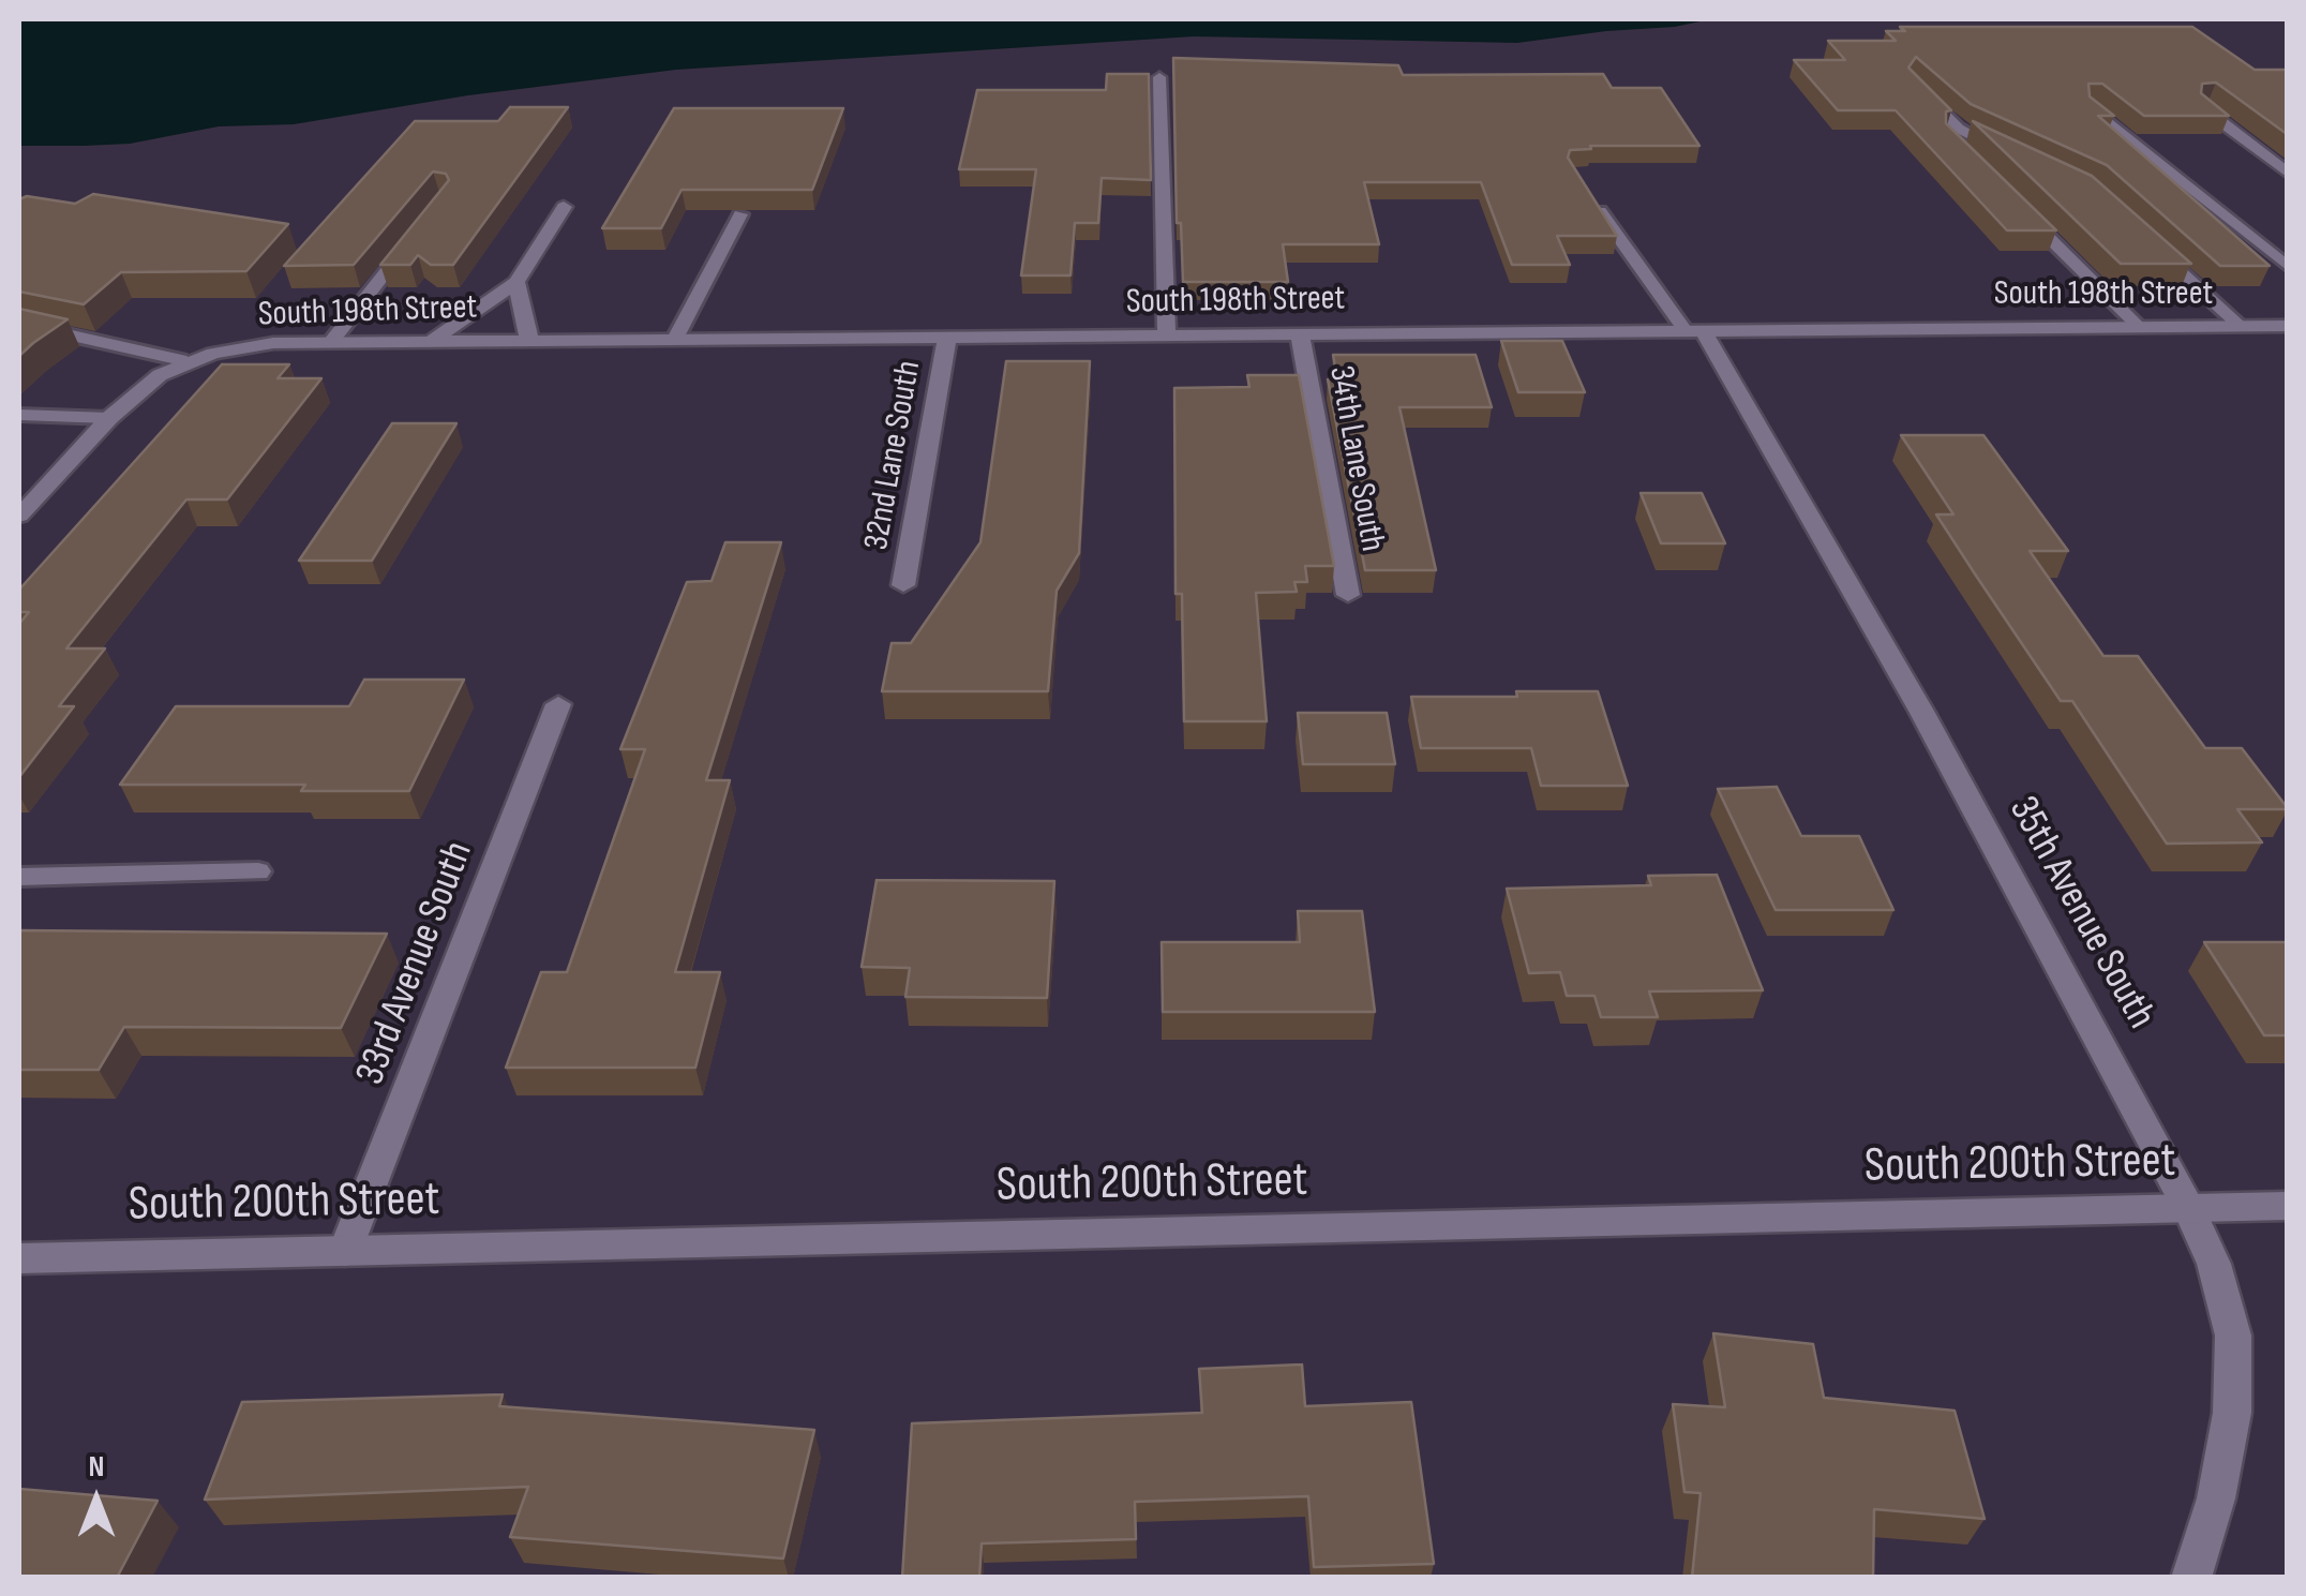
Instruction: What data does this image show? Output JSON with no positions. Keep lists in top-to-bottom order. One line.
{"streets":{"street":["South 198th Street","32nd Lane South","34th Lane South","35th Avenue South","33rd Avenue South","South 200th Street"]},"crossings":[["South 198th Street","32nd Lane South"],["South 198th Street","34th Lane South"],["South 198th Street","35th Avenue South"],["35th Avenue South","South 200th Street"],["33rd Avenue South","South 200th Street"]],"north":"top"}
